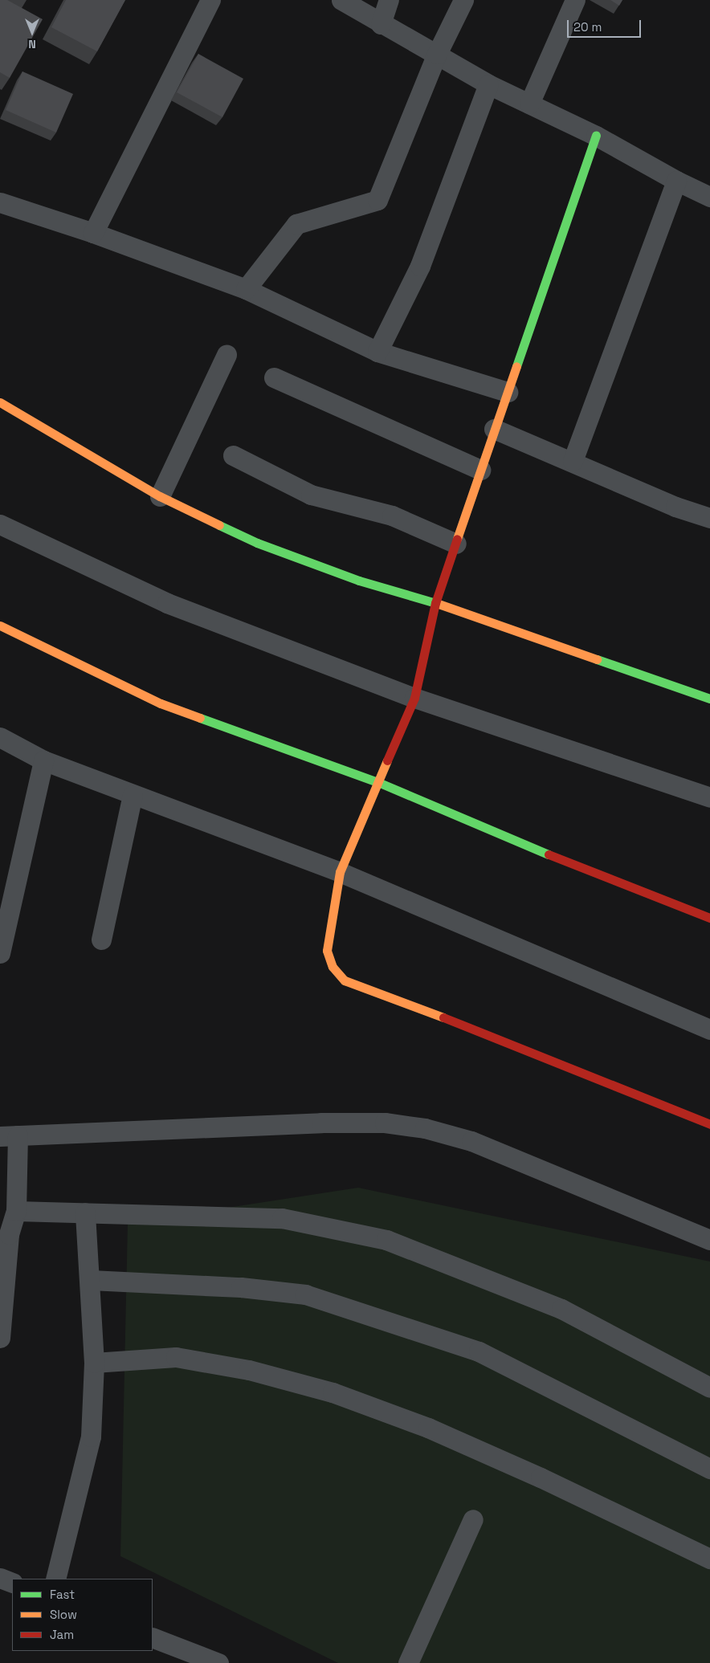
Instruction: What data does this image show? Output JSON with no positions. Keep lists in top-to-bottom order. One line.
{"legend":["Fast","Slow","Jam"],"scale_bar":"20 m","north":"bottom"}
